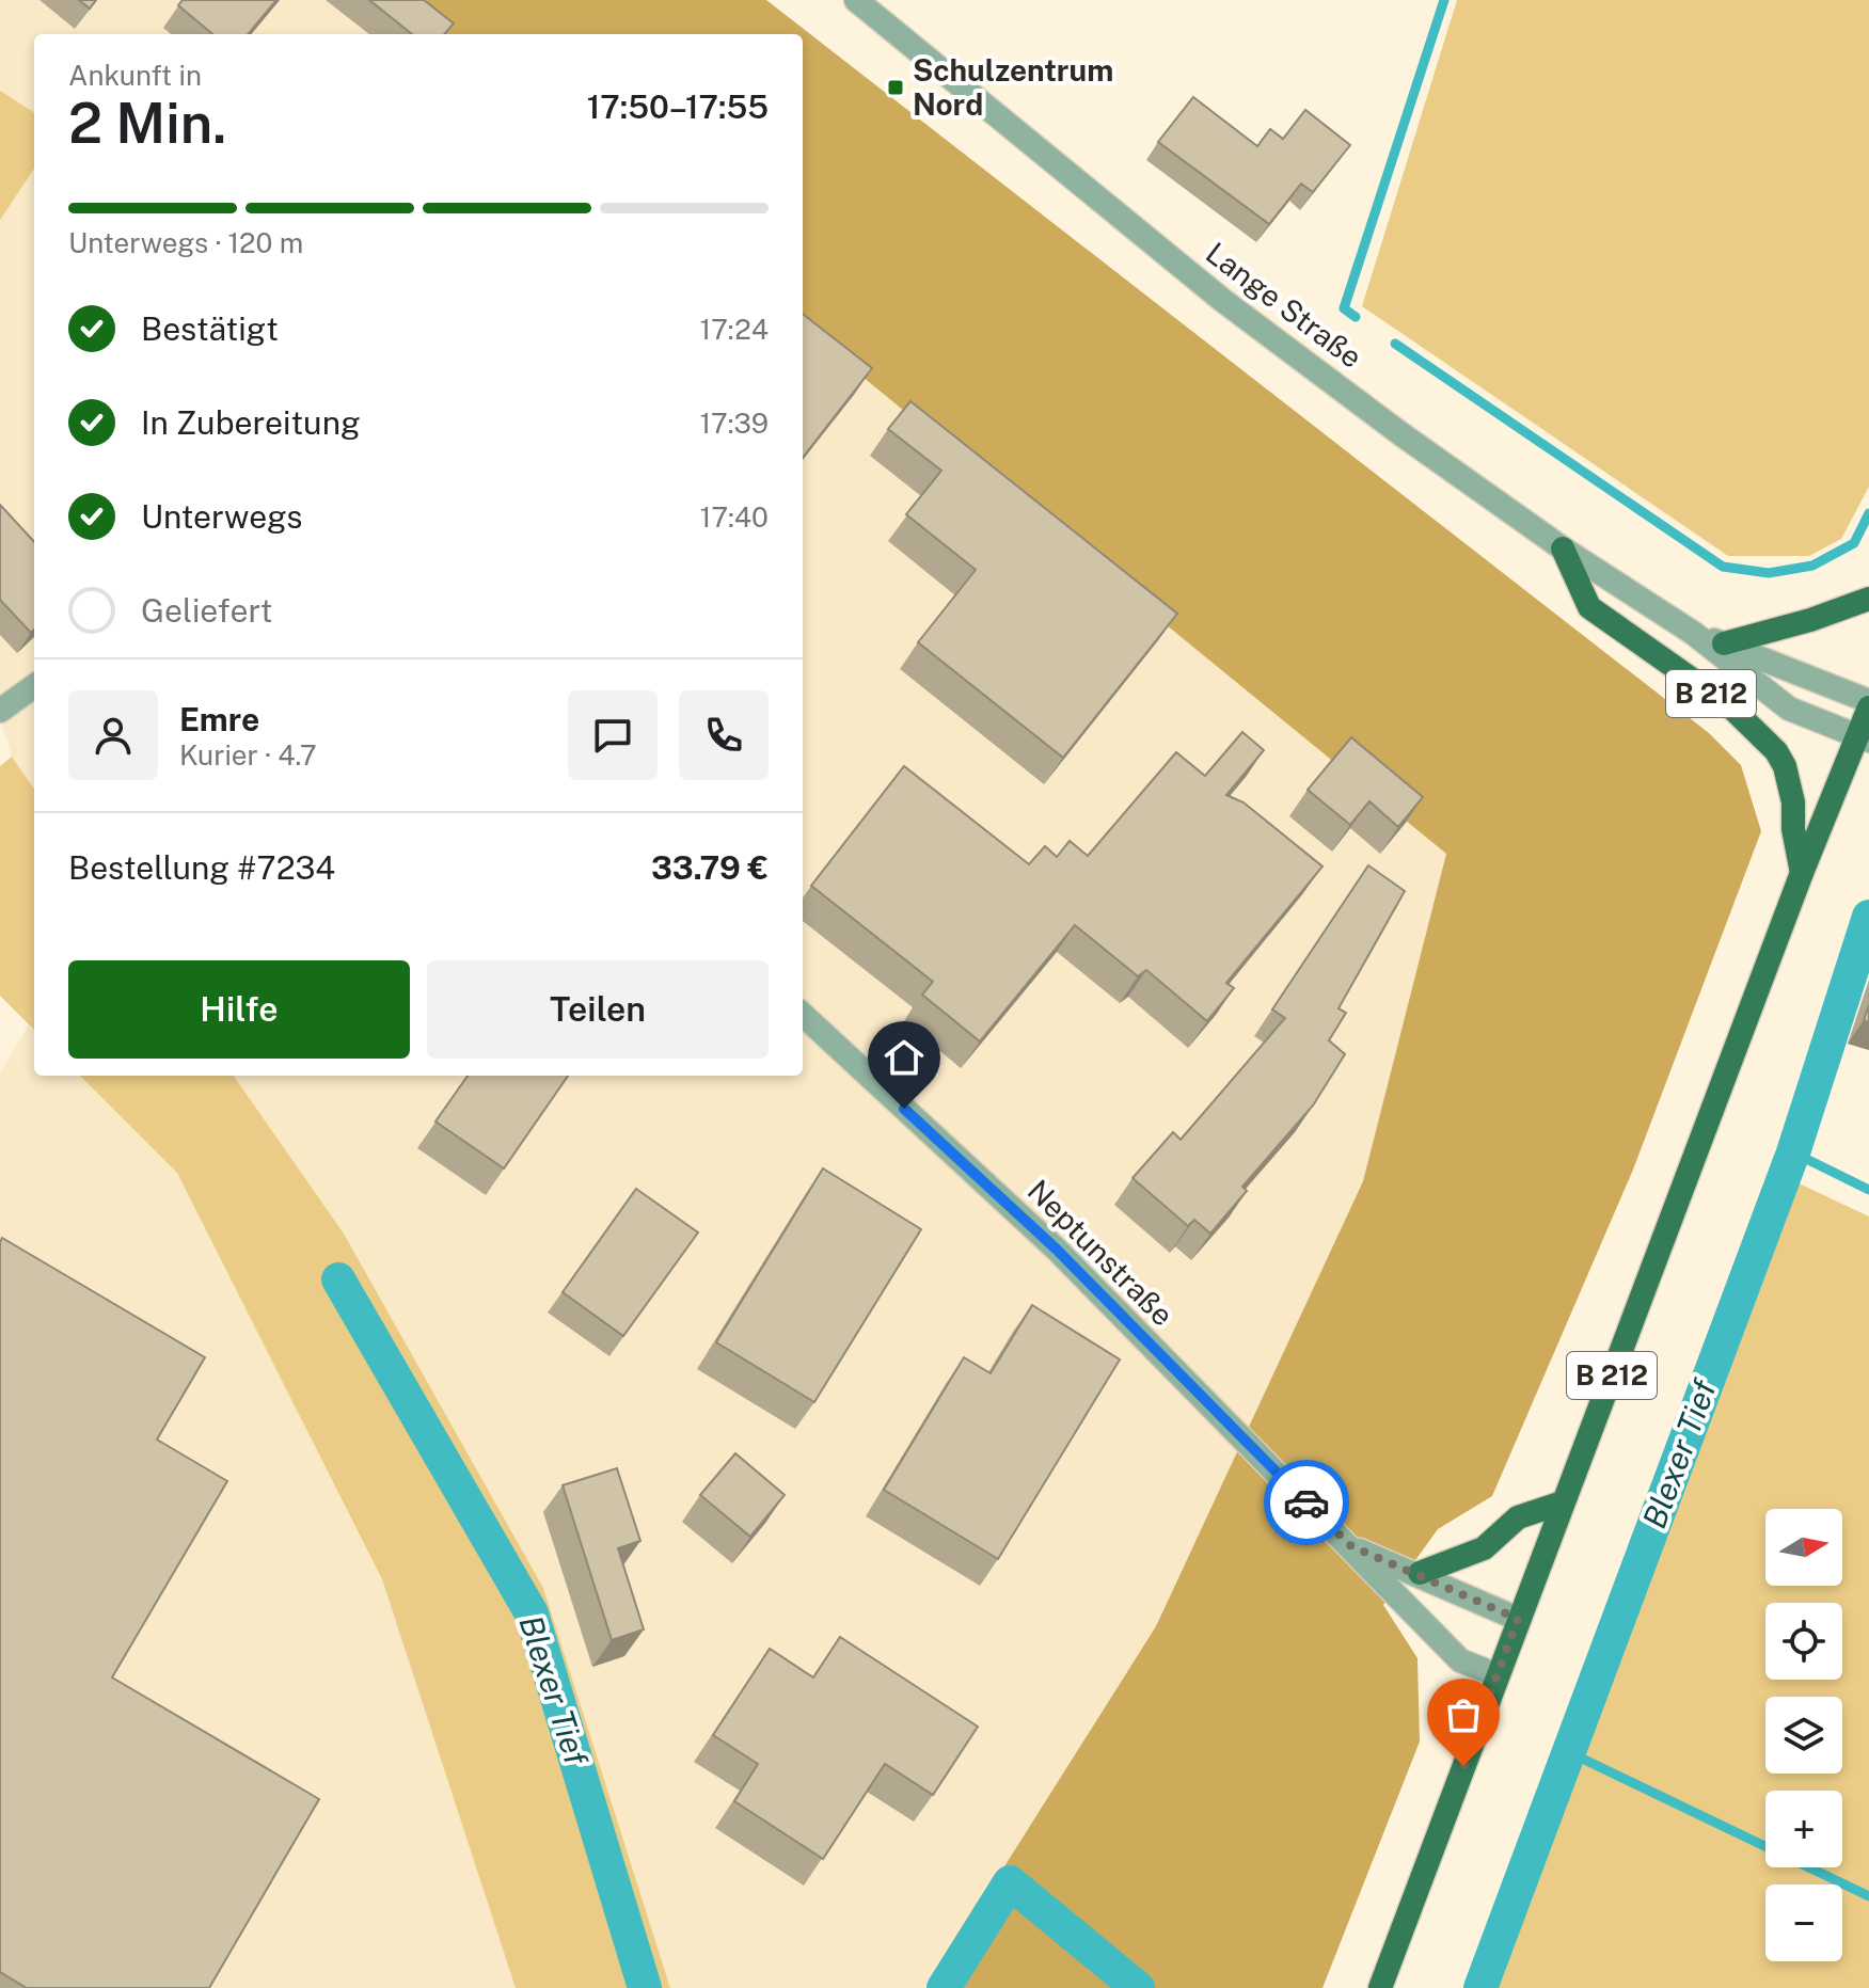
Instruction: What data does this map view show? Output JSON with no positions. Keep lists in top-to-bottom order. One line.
{"streets":{"main road":["B 212"],"street":["Lange Straße","Neptunstraße"]},"crossings":[["Lange Straße","B 212"],["B 212","Neptunstraße"]],"water":["Blexer Tief"],"places":{"transit":["Schulzentrum Nord"]},"north":"right","page":{"heading":["2 Min.","Ankunft in","17:50–17:55"],"panel":["Emre","Kurier · 4.7","Bestellung #7234","33.79 €"],"bar":"Unterwegs · 120 m","list":[["Bestätigt","17:24"],["In Zubereitung","17:39"],["Unterwegs","17:40"],"Geliefert"],"buttons":["Hilfe","Teilen"],"map_buttons":["+","−"]}}
